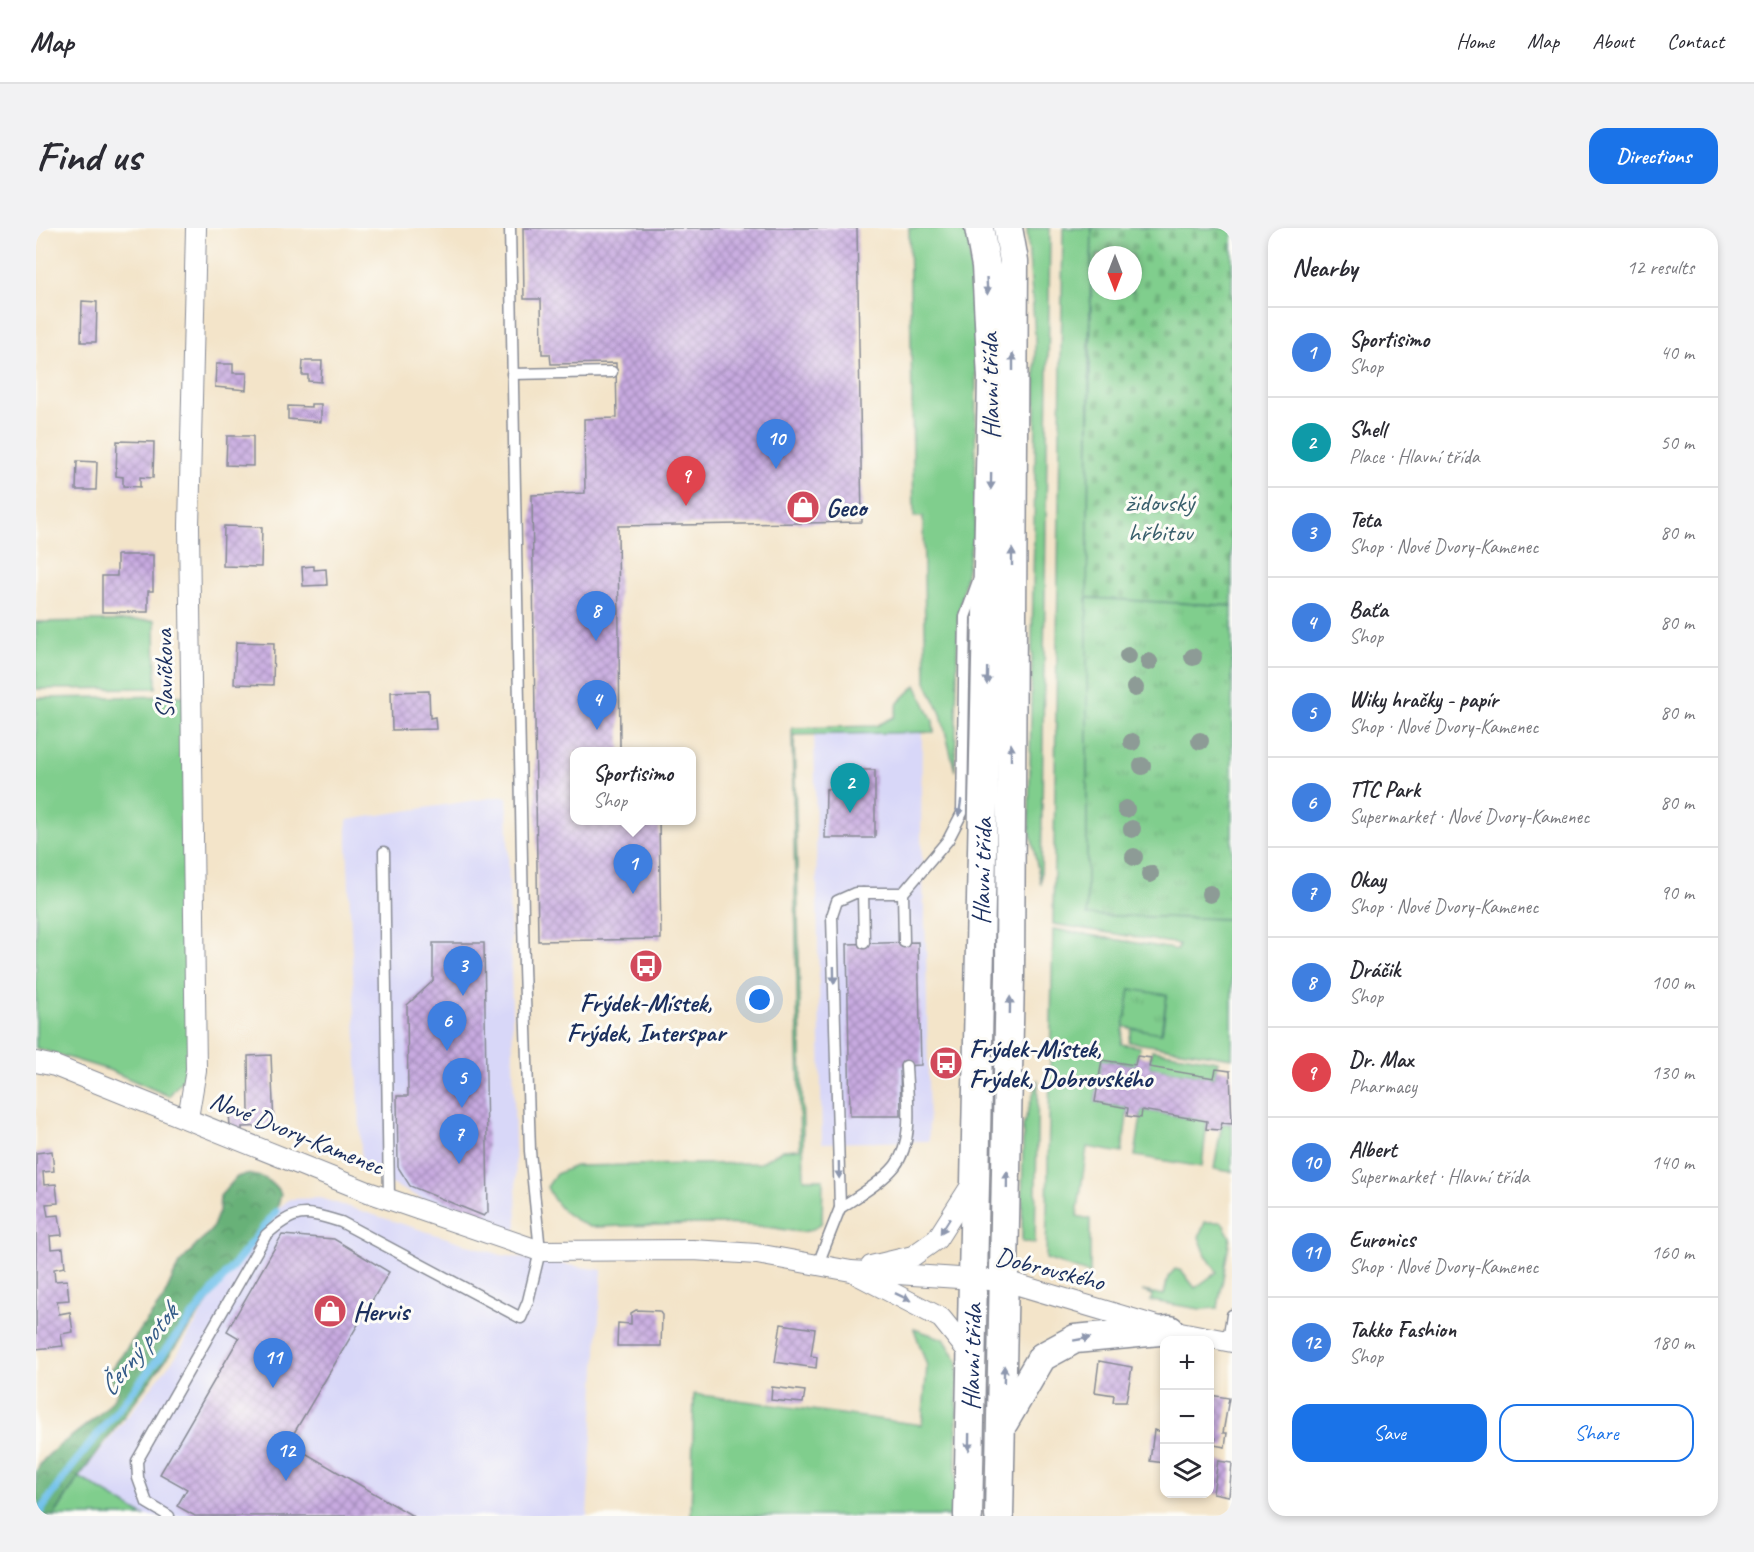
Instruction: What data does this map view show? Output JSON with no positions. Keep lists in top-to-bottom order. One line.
{"streets":{"main road":["Hlavní třída"],"street":["Slavíčkova","Nové Dvory-Kamenec","Dobrovského"]},"crossings":[["Hlavní třída","Dobrovského"],["Slavíčkova","Nové Dvory-Kamenec"],["Nové Dvory-Kamenec","Dobrovského"]],"water":["Černý potok"],"parks":["židovský hřbitov"],"places":{"shop":["Geco","Hervis"],"bus stop":["Frýdek-Místek, Frýdek, Interspar","Frýdek-Místek, Frýdek, Dobrovského"]},"north":"bottom","page":{"header":"Map","nav":["Home","Map","About","Contact"],"buttons":["Directions",["Save","Share"]],"title":"Find us","heading":["Nearby","12 results"],"list":[{"mark":"1","name":"Sportisimo","note":"Shop","value":"40 m"},{"mark":"2","name":"Shell","note":"Place · Hlavní třída","value":"50 m"},{"mark":"3","name":"Teta","note":"Shop · Nové Dvory-Kamenec","value":"80 m"},{"mark":"4","name":"Baťa","note":"Shop","value":"80 m"},{"mark":"5","name":"Wiky hračky - papír","note":"Shop · Nové Dvory-Kamenec","value":"80 m"},{"mark":"6","name":"TTC Park","note":"Supermarket · Nové Dvory-Kamenec","value":"80 m"},{"mark":"7","name":"Okay","note":"Shop · Nové Dvory-Kamenec","value":"90 m"},{"mark":"8","name":"Dráčik","note":"Shop","value":"100 m"},{"mark":"9","name":"Dr. Max","note":"Pharmacy","value":"130 m"},{"mark":"10","name":"Albert","note":"Supermarket · Hlavní třída","value":"140 m"},{"mark":"11","name":"Euronics","note":"Shop · Nové Dvory-Kamenec","value":"160 m"},{"mark":"12","name":"Takko Fashion","note":"Shop","value":"180 m"}],"pins":["10","9","8","4","2","1","3","6","5","7","11","12"],"popup":["Sportisimo","Shop"],"map_buttons":["+","−"]}}
